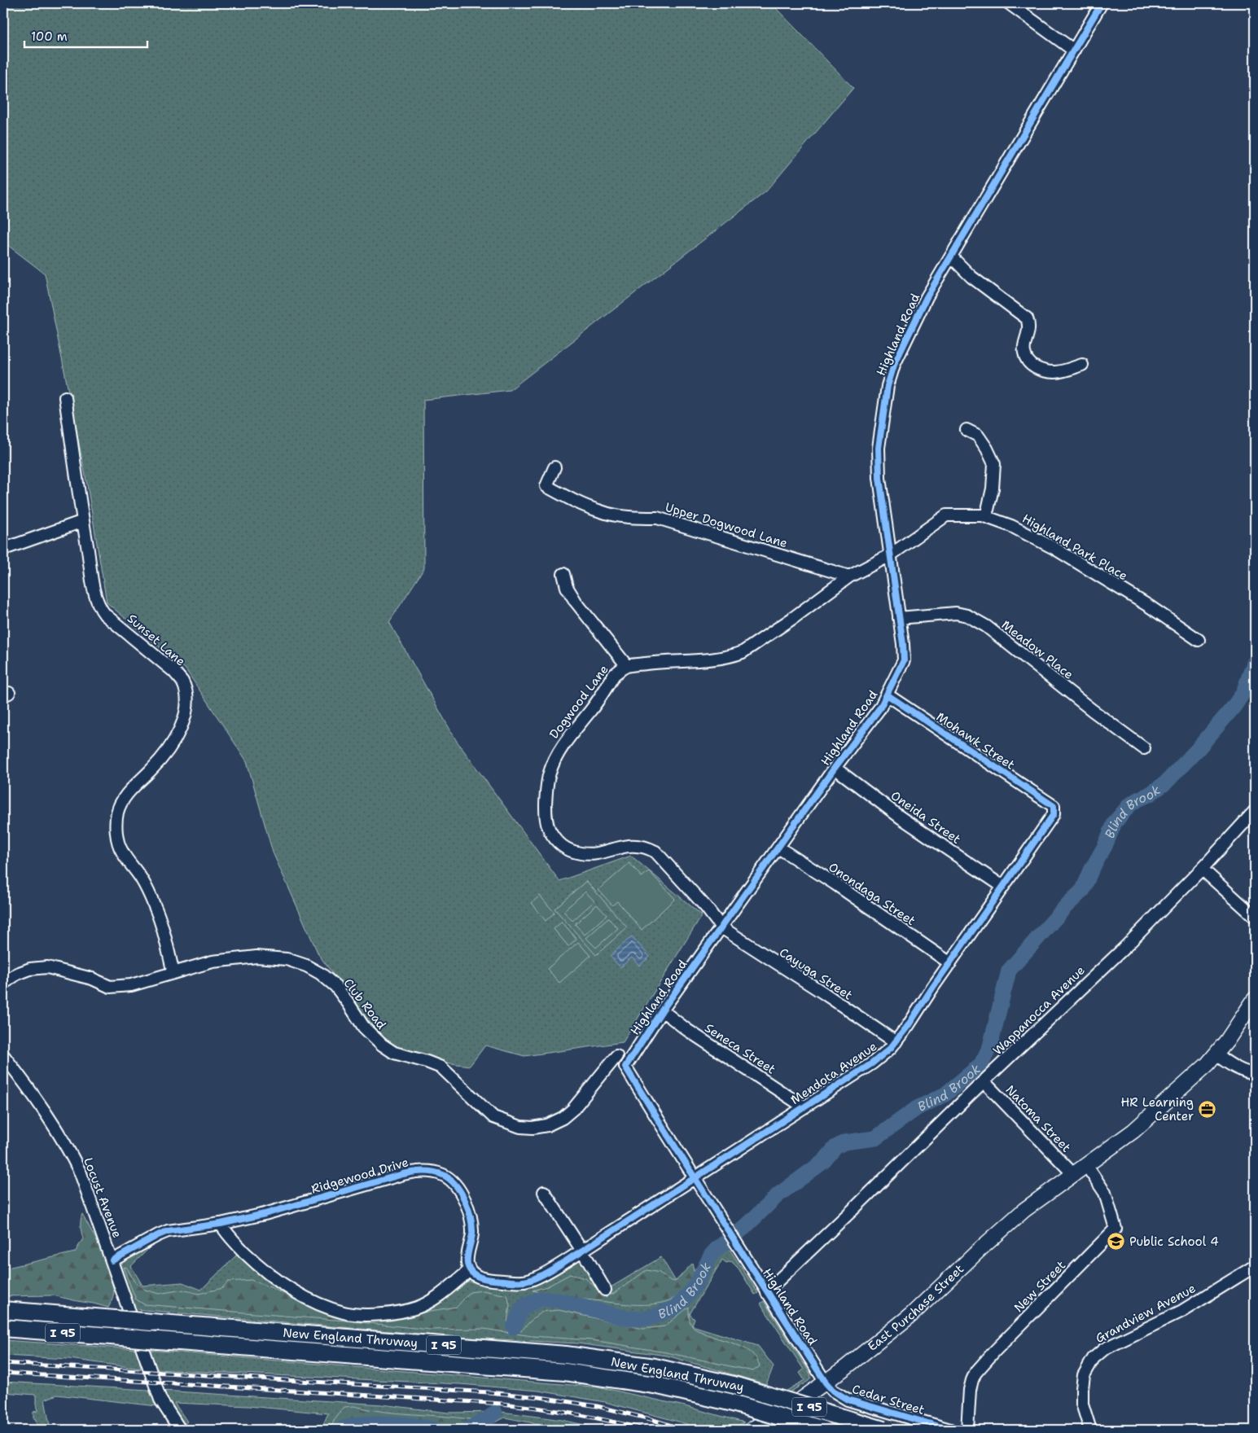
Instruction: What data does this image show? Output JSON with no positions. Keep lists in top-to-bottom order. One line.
{"streets":{"highway":["I 95","New England Thruway"],"main road":["East Purchase Street"],"street":["Highland Road","Upper Dogwood Lane","Highland Park Place","Sunset Lane","Meadow Place","Dogwood Lane","Mohawk Street","Oneida Street","Onondaga Street","Cayuga Street","Club Road","Wappanocca Avenue","Seneca Street","Mendota Avenue","Natoma Street","Ridgewood Drive","Locust Avenue","New Street","Grandview Avenue","Cedar Street"]},"crossings":[["Highland Road","Highland Park Place"],["Highland Road","Meadow Place"],["Highland Road","Dogwood Lane"],["Highland Road","Mohawk Street"],["Highland Road","Oneida Street"],["Highland Road","Onondaga Street"],["Highland Road","Cayuga Street"],["Highland Road","Wappanocca Avenue"],["Highland Road","Seneca Street"],["Highland Road","Mendota Avenue"],["Highland Road","East Purchase Street"],["Highland Road","Cedar Street"],["Upper Dogwood Lane","Dogwood Lane"],["Highland Park Place","Dogwood Lane"],["Sunset Lane","Club Road"],["Dogwood Lane","Cayuga Street"],["Mohawk Street","Mendota Avenue"],["Oneida Street","Mendota Avenue"],["Onondaga Street","Mendota Avenue"],["Cayuga Street","Mendota Avenue"],["Wappanocca Avenue","Natoma Street"],["Seneca Street","Mendota Avenue"],["Natoma Street","East Purchase Street"],["Ridgewood Drive","Locust Avenue"],["New Street","East Purchase Street"],["East Purchase Street","Cedar Street"]],"water":["Blind Brook"],"places":{"office":["HR Learning Center"],"school or university":["Public School 4"]},"scale_bar":"100 m"}
